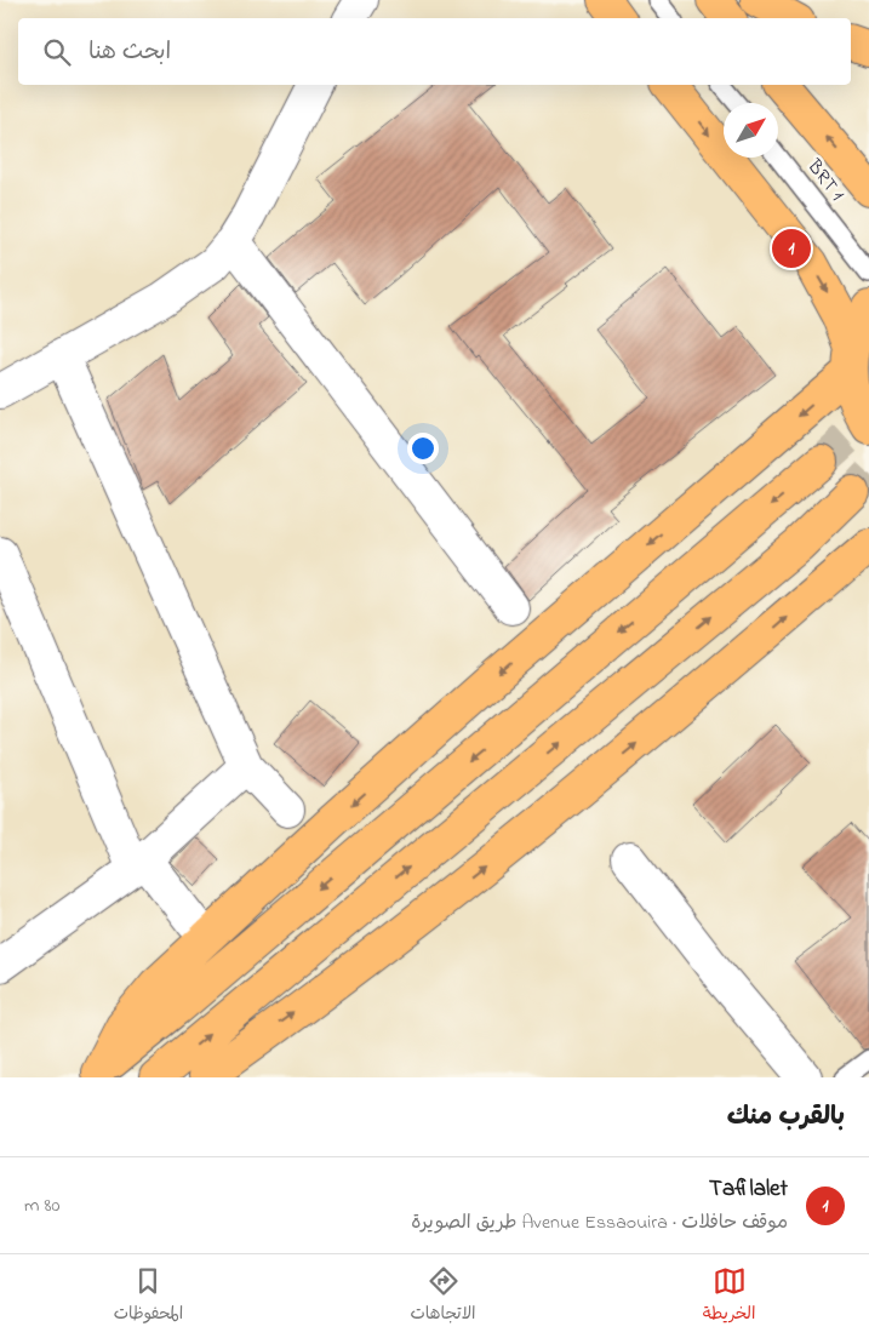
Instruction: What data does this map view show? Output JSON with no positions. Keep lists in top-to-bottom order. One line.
{"streets":{"lane":["BRT 1"]},"north":"top right","page":{"search":"ابحث هنا","pins":"1","heading":"بالقرب منك","list":[{"mark":"1","name":"Tafilalet","note":"موقف حافلات · Avenue Essaouira طريق الصويرة","value":"80 m"}],"nav":["الخريطة","الاتجاهات","المحفوظات"]}}
